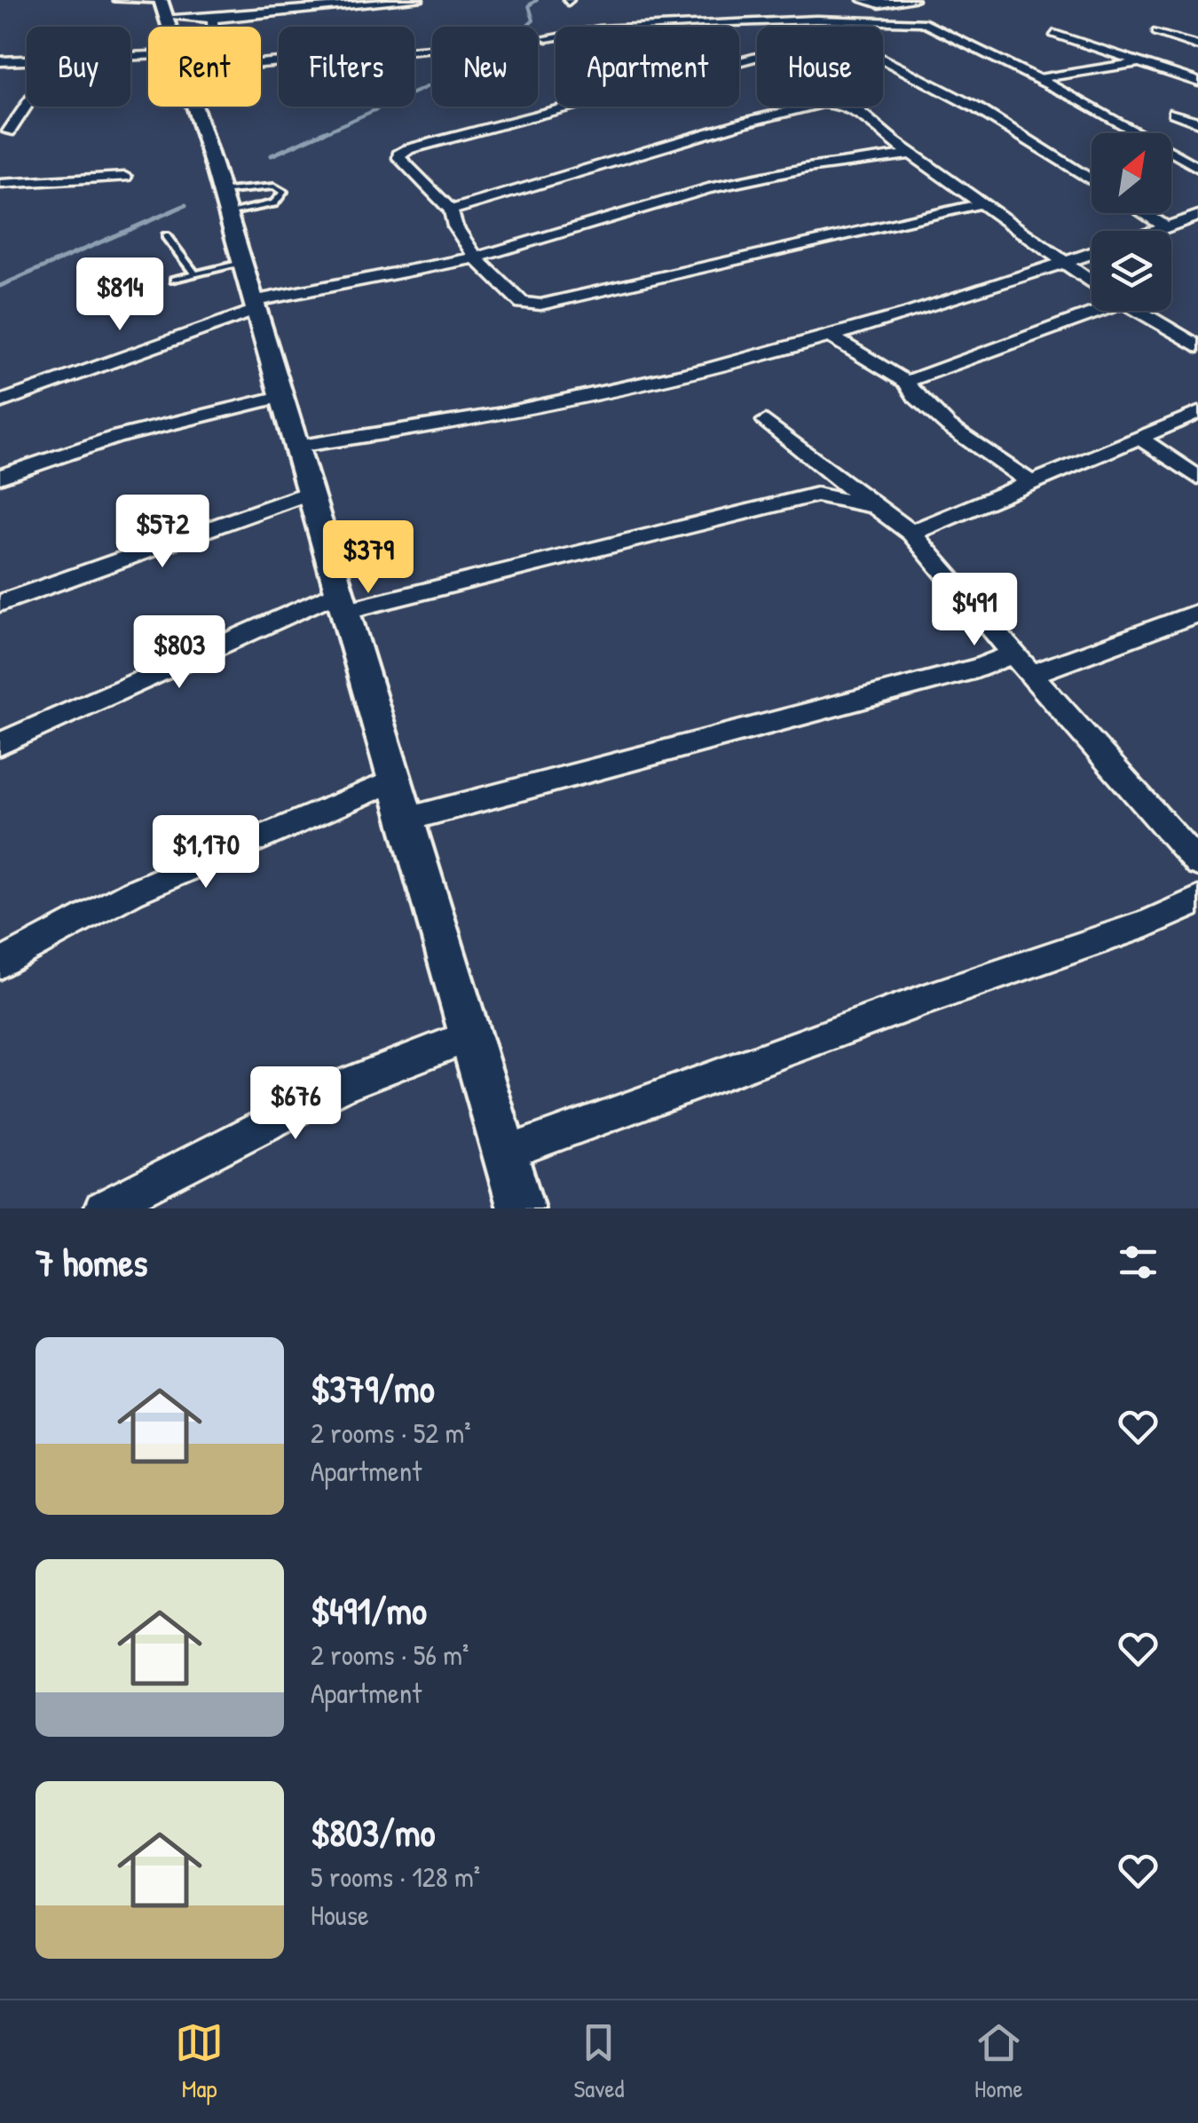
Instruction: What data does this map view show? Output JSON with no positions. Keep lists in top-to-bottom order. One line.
{"north":"top right","page":{"chip":["Buy","Rent","Filters","New","Apartment","House"],"price":["$814","$572","$379","$491","$803","$1,170","$676"],"heading":"7 homes","list":[{"name":"$379/mo","note":"2 rooms · 52 m² · Apartment"},{"name":"$491/mo","note":"2 rooms · 56 m² · Apartment"},{"name":"$803/mo","note":"5 rooms · 128 m² · House"}],"tabs":["Map","Saved","Home"]}}
